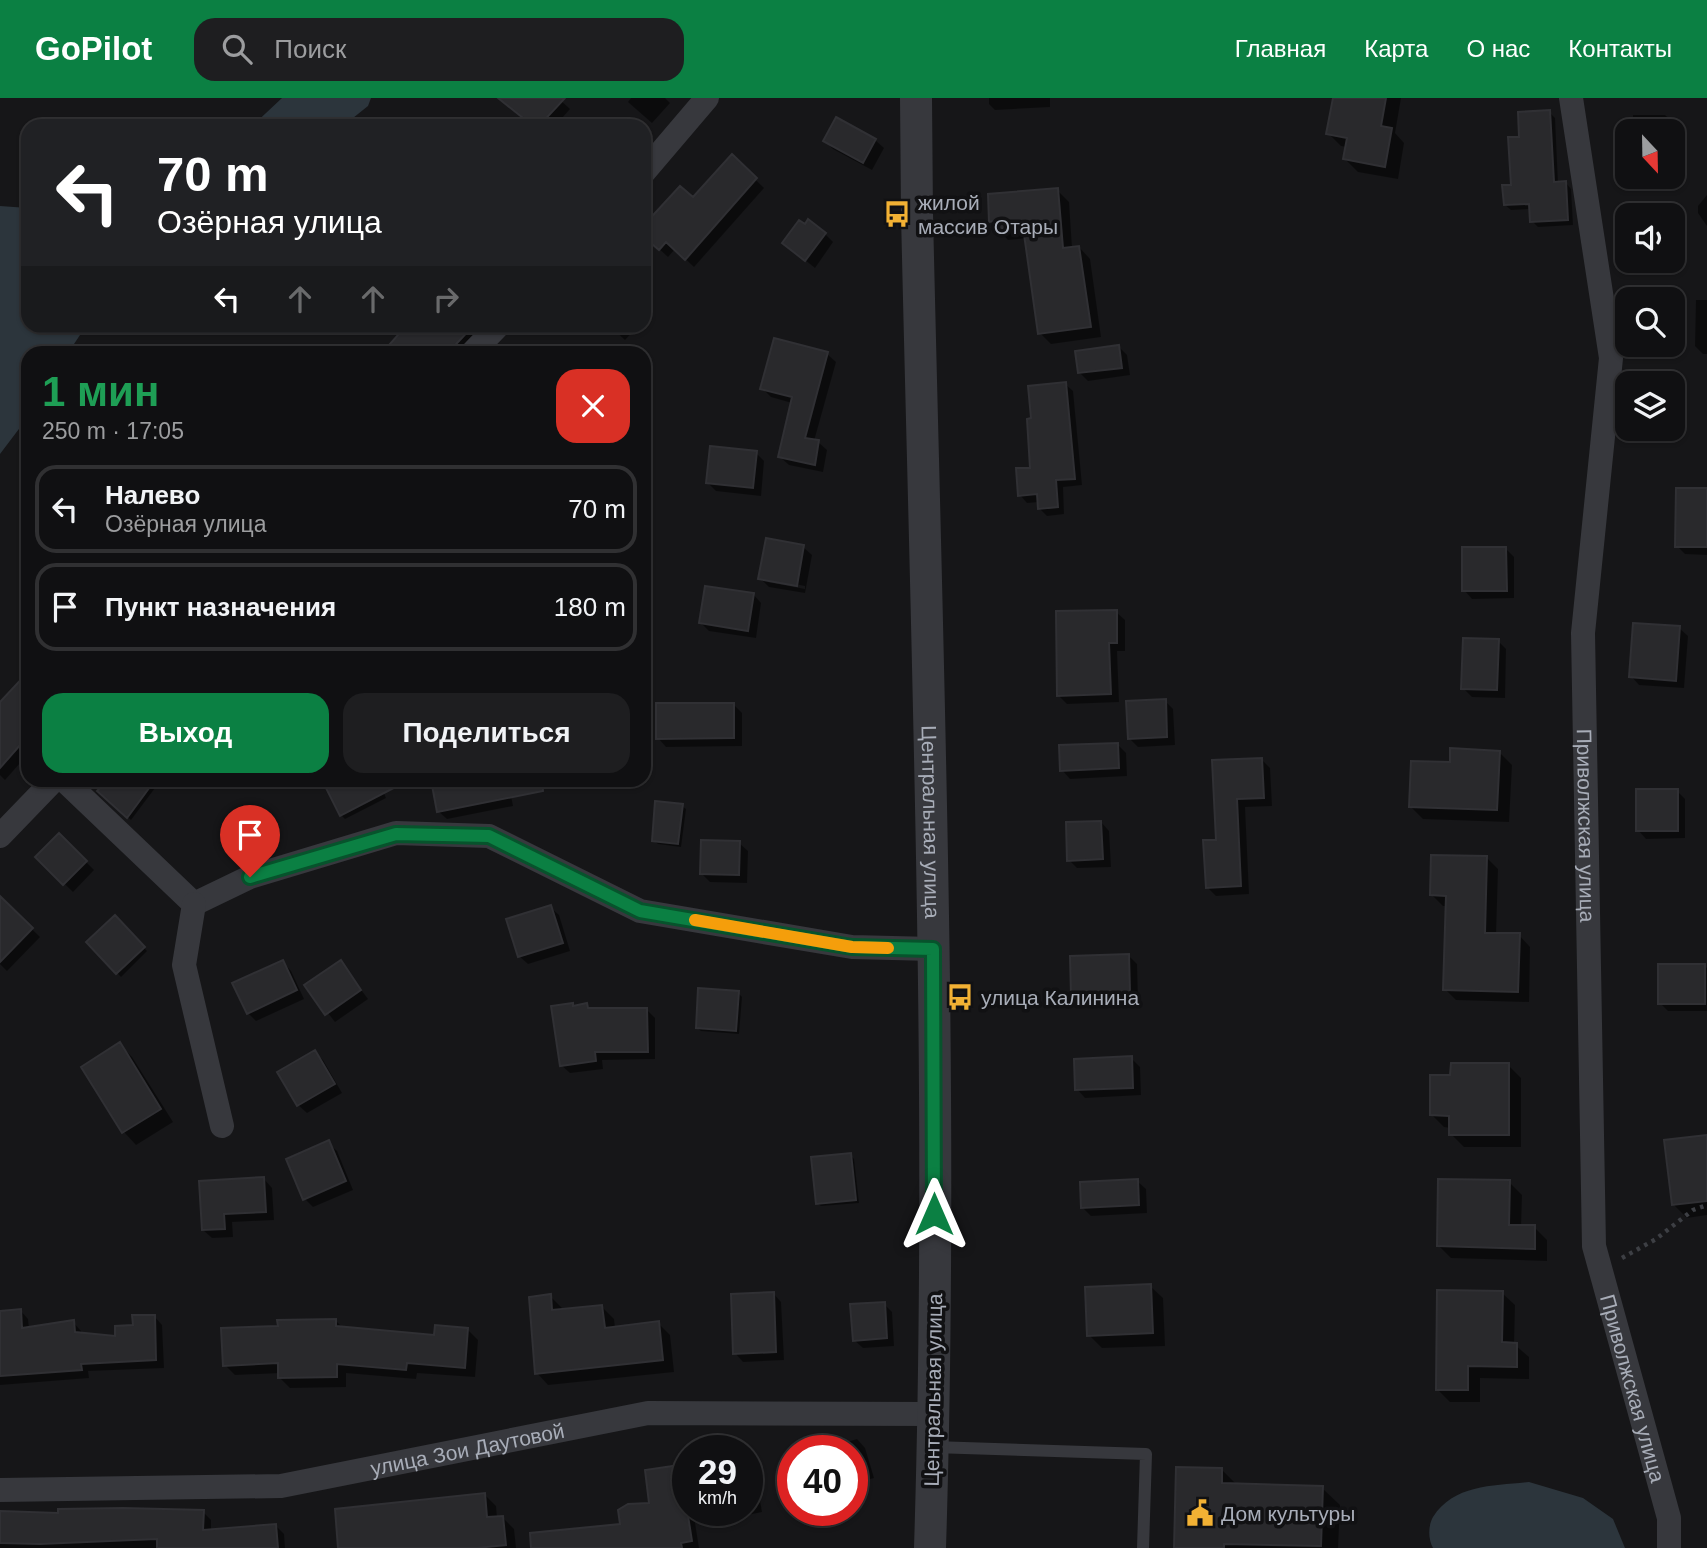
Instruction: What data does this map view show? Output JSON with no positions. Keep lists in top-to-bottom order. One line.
{"streets":{"street":["Центральная улица","Приволжская улица","улица Зои Даутовой"]},"crossings":[["Центральная улица","улица Зои Даутовой"]],"places":{"bus stop":["жилой массив Отары","улица Калинина"],"public building":["Дом культуры"]},"north":"bottom","page":{"header":"GoPilot","search":"Поиск","nav":["Главная","Карта","О нас","Контакты"],"turn":["70 m","Озёрная улица"],"heading":["1 мин","250 m · 17:05"],"list":[{"name":"Налево","note":"Озёрная улица","value":"70 m"},{"name":"Пункт назначения","value":"180 m"}],"buttons":["Выход","Поделиться"],"speed":"29 km/h","limit":"40"}}
